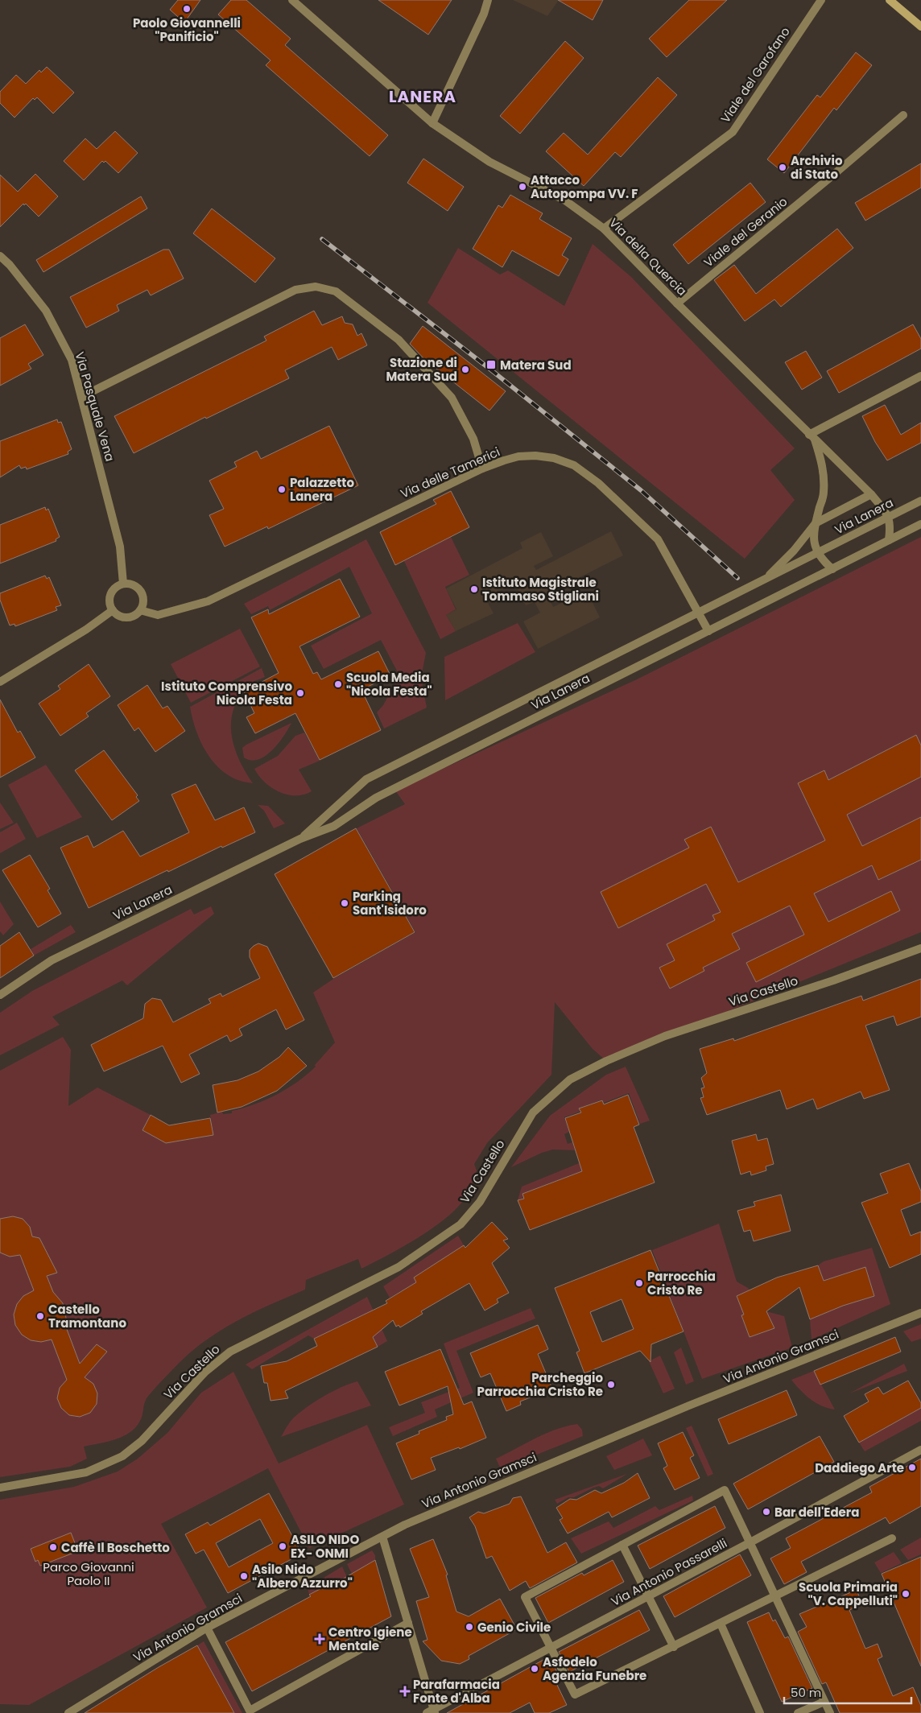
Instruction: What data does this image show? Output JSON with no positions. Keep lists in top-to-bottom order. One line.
{"streets":{"street":["Viale del Garofano","Viale del Geranio","Via della Quercia","Via Pasquale Vena","Via delle Tamerici","Via Lanera","Via Castello","Via Antonio Gramsci","Via Antonio Passarelli"]},"crossings":[["Viale del Garofano","Via della Quercia"],["Viale del Geranio","Via della Quercia"],["Via della Quercia","Via Lanera"],["Via Pasquale Vena","Via delle Tamerici"],["Via delle Tamerici","Via Lanera"]],"districts":["LANERA"],"parks":["Parco Giovanni Paolo II"],"places":{"other":["Paolo Giovannelli \"Panificio\"","Archivio di Stato","Attacco Autopompa VV. F","Stazione di Matera Sud","Palazzetto Lanera","Istituto Magistrale Tommaso Stigliani","Scuola Media \"Nicola Festa\"","Istituto Comprensivo Nicola Festa","Parking Sant'Isidoro","Parrocchia Cristo Re","Castello Tramontano","Parcheggio Parrocchia Cristo Re","Daddiego Arte","Bar dell'Edera","ASILO NIDO EX- ONMI","Caffè Il Boschetto","Asilo Nido \"Albero Azzurro\"","Scuola Primaria \"V. Cappelluti\"","Genio Civile","Asfodelo Agenzia Funebre"],"transit":["Matera Sud"],"health":["Centro Igiene Mentale","Parafarmacia Fonte d'Alba"]},"scale_bar":"50 m"}
